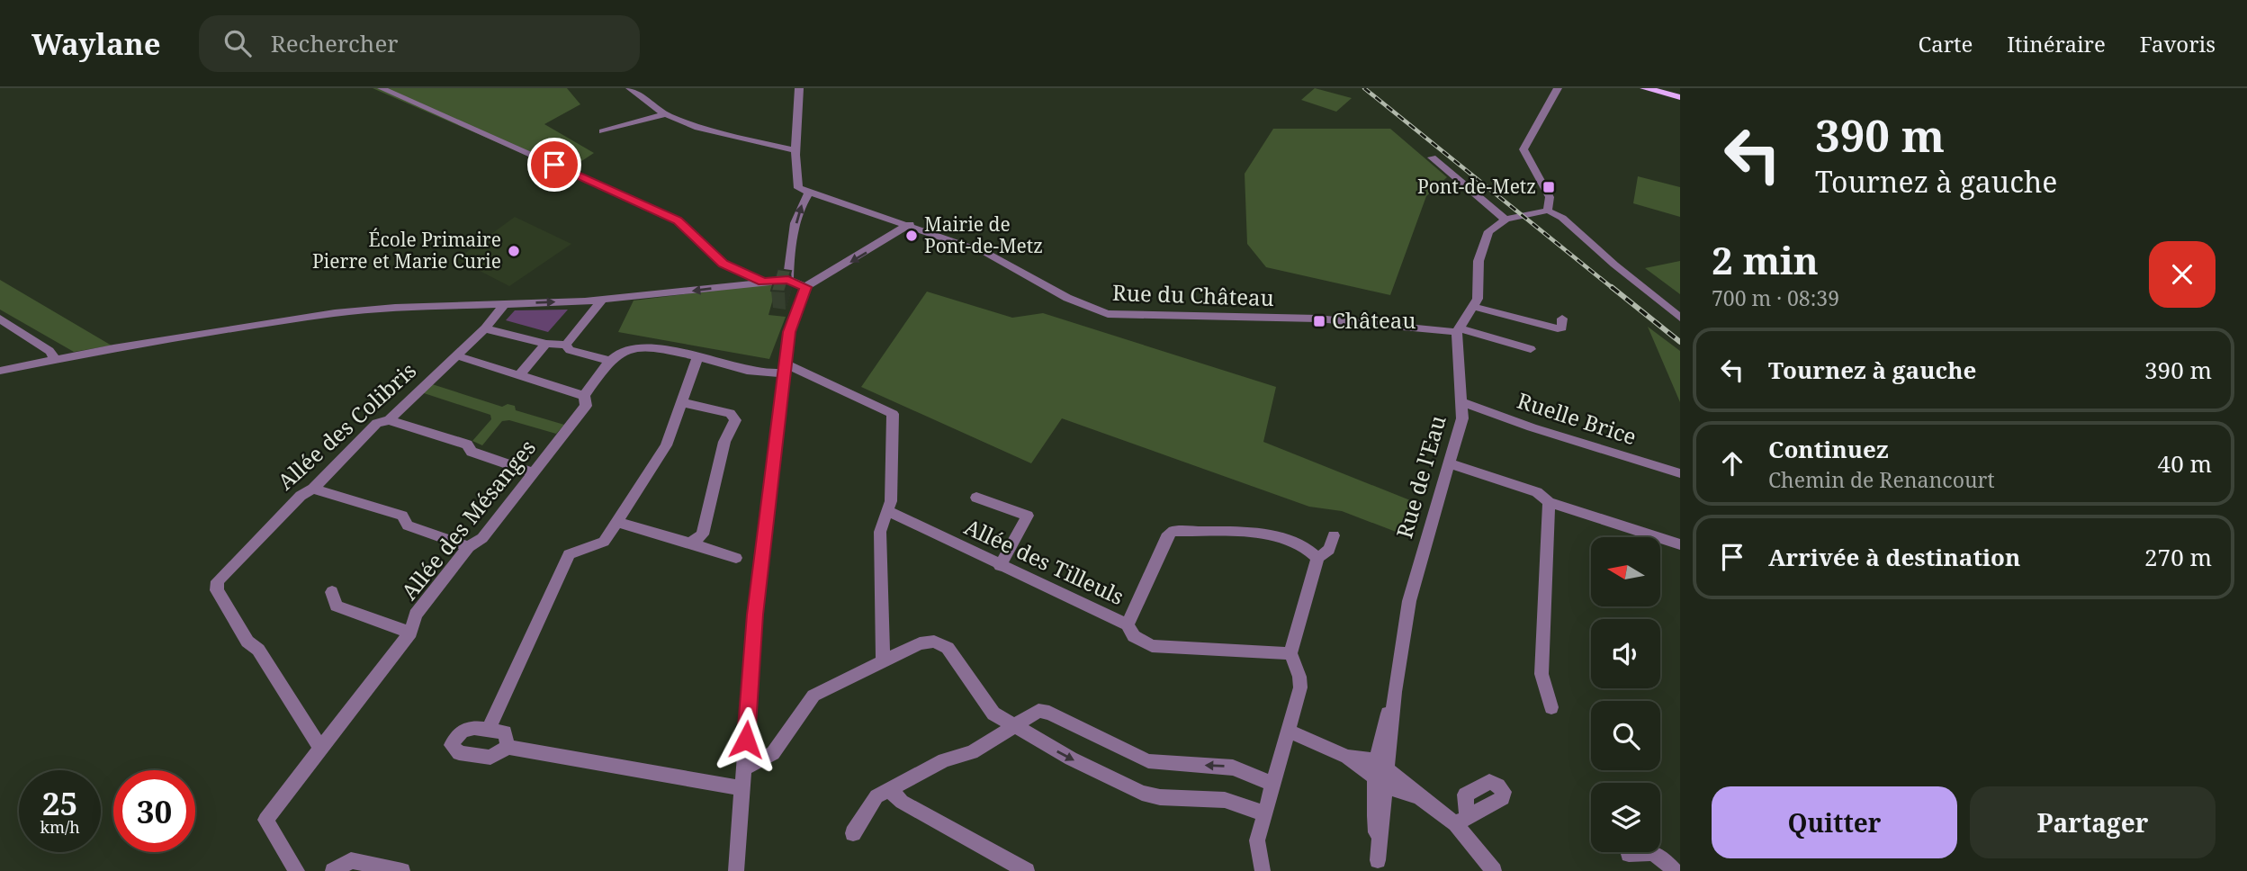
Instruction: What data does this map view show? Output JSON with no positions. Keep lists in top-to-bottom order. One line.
{"streets":{"street":["Rue du Château","Ruelle Brice","Allée des Colibris","Rue de l'Eau","Allée des Mésanges","Allée des Tilleuls"]},"crossings":[["Rue du Château","Rue de l'Eau"],["Ruelle Brice","Rue de l'Eau"],["Allée des Colibris","Allée des Mésanges"]],"places":{"transit":["Pont-de-Metz","Château"],"other":["Mairie de Pont-de-Metz","École Primaire Pierre et Marie Curie"]},"north":"left","page":{"header":"Waylane","search":"Rechercher","nav":["Carte","Itinéraire","Favoris"],"turn":["390 m","Tournez à gauche"],"heading":["2 min","700 m · 08:39"],"list":[{"name":"Tournez à gauche","value":"390 m"},{"name":"Continuez","note":"Chemin de Renancourt","value":"40 m"},{"name":"Arrivée à destination","value":"270 m"}],"speed":"25 km/h","limit":"30","buttons":["Quitter","Partager"]}}
